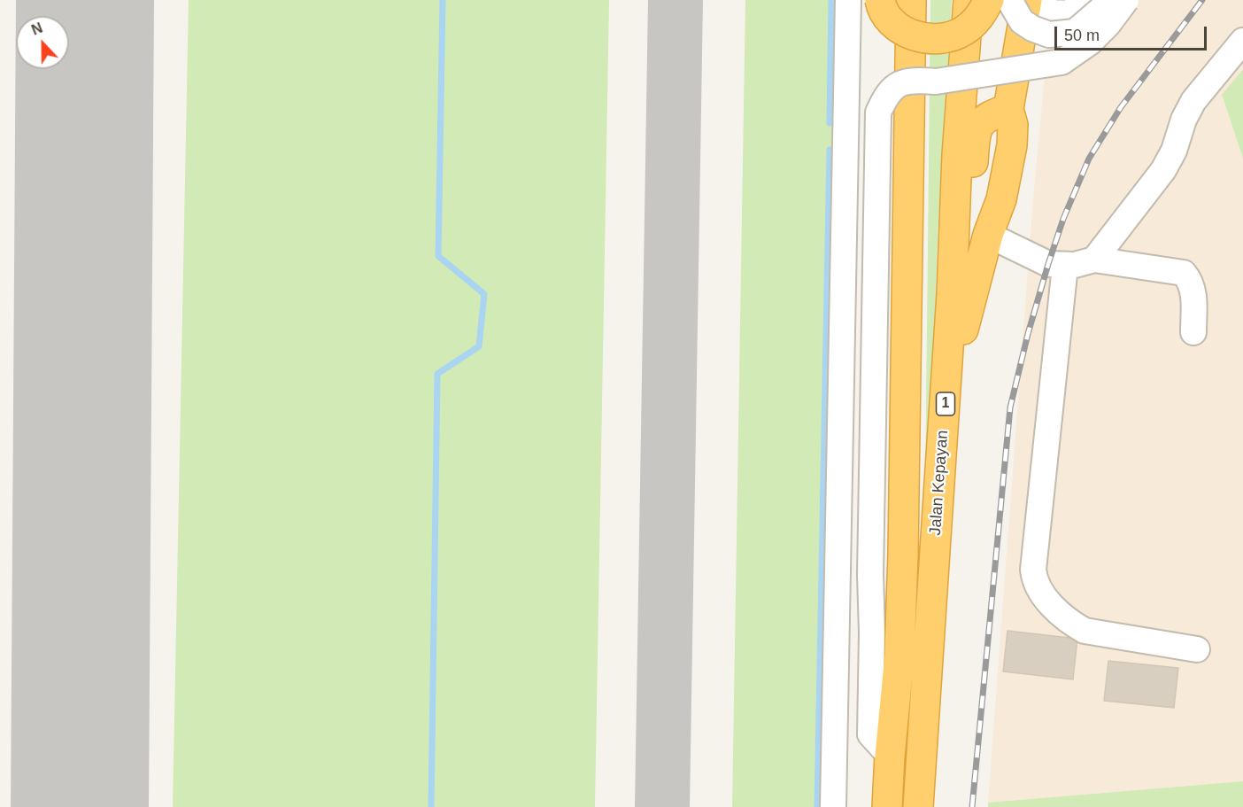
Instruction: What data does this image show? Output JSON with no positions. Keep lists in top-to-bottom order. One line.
{"streets":{"highway":["1","Jalan Kepayan"]},"scale_bar":"50 m","north":"top"}
